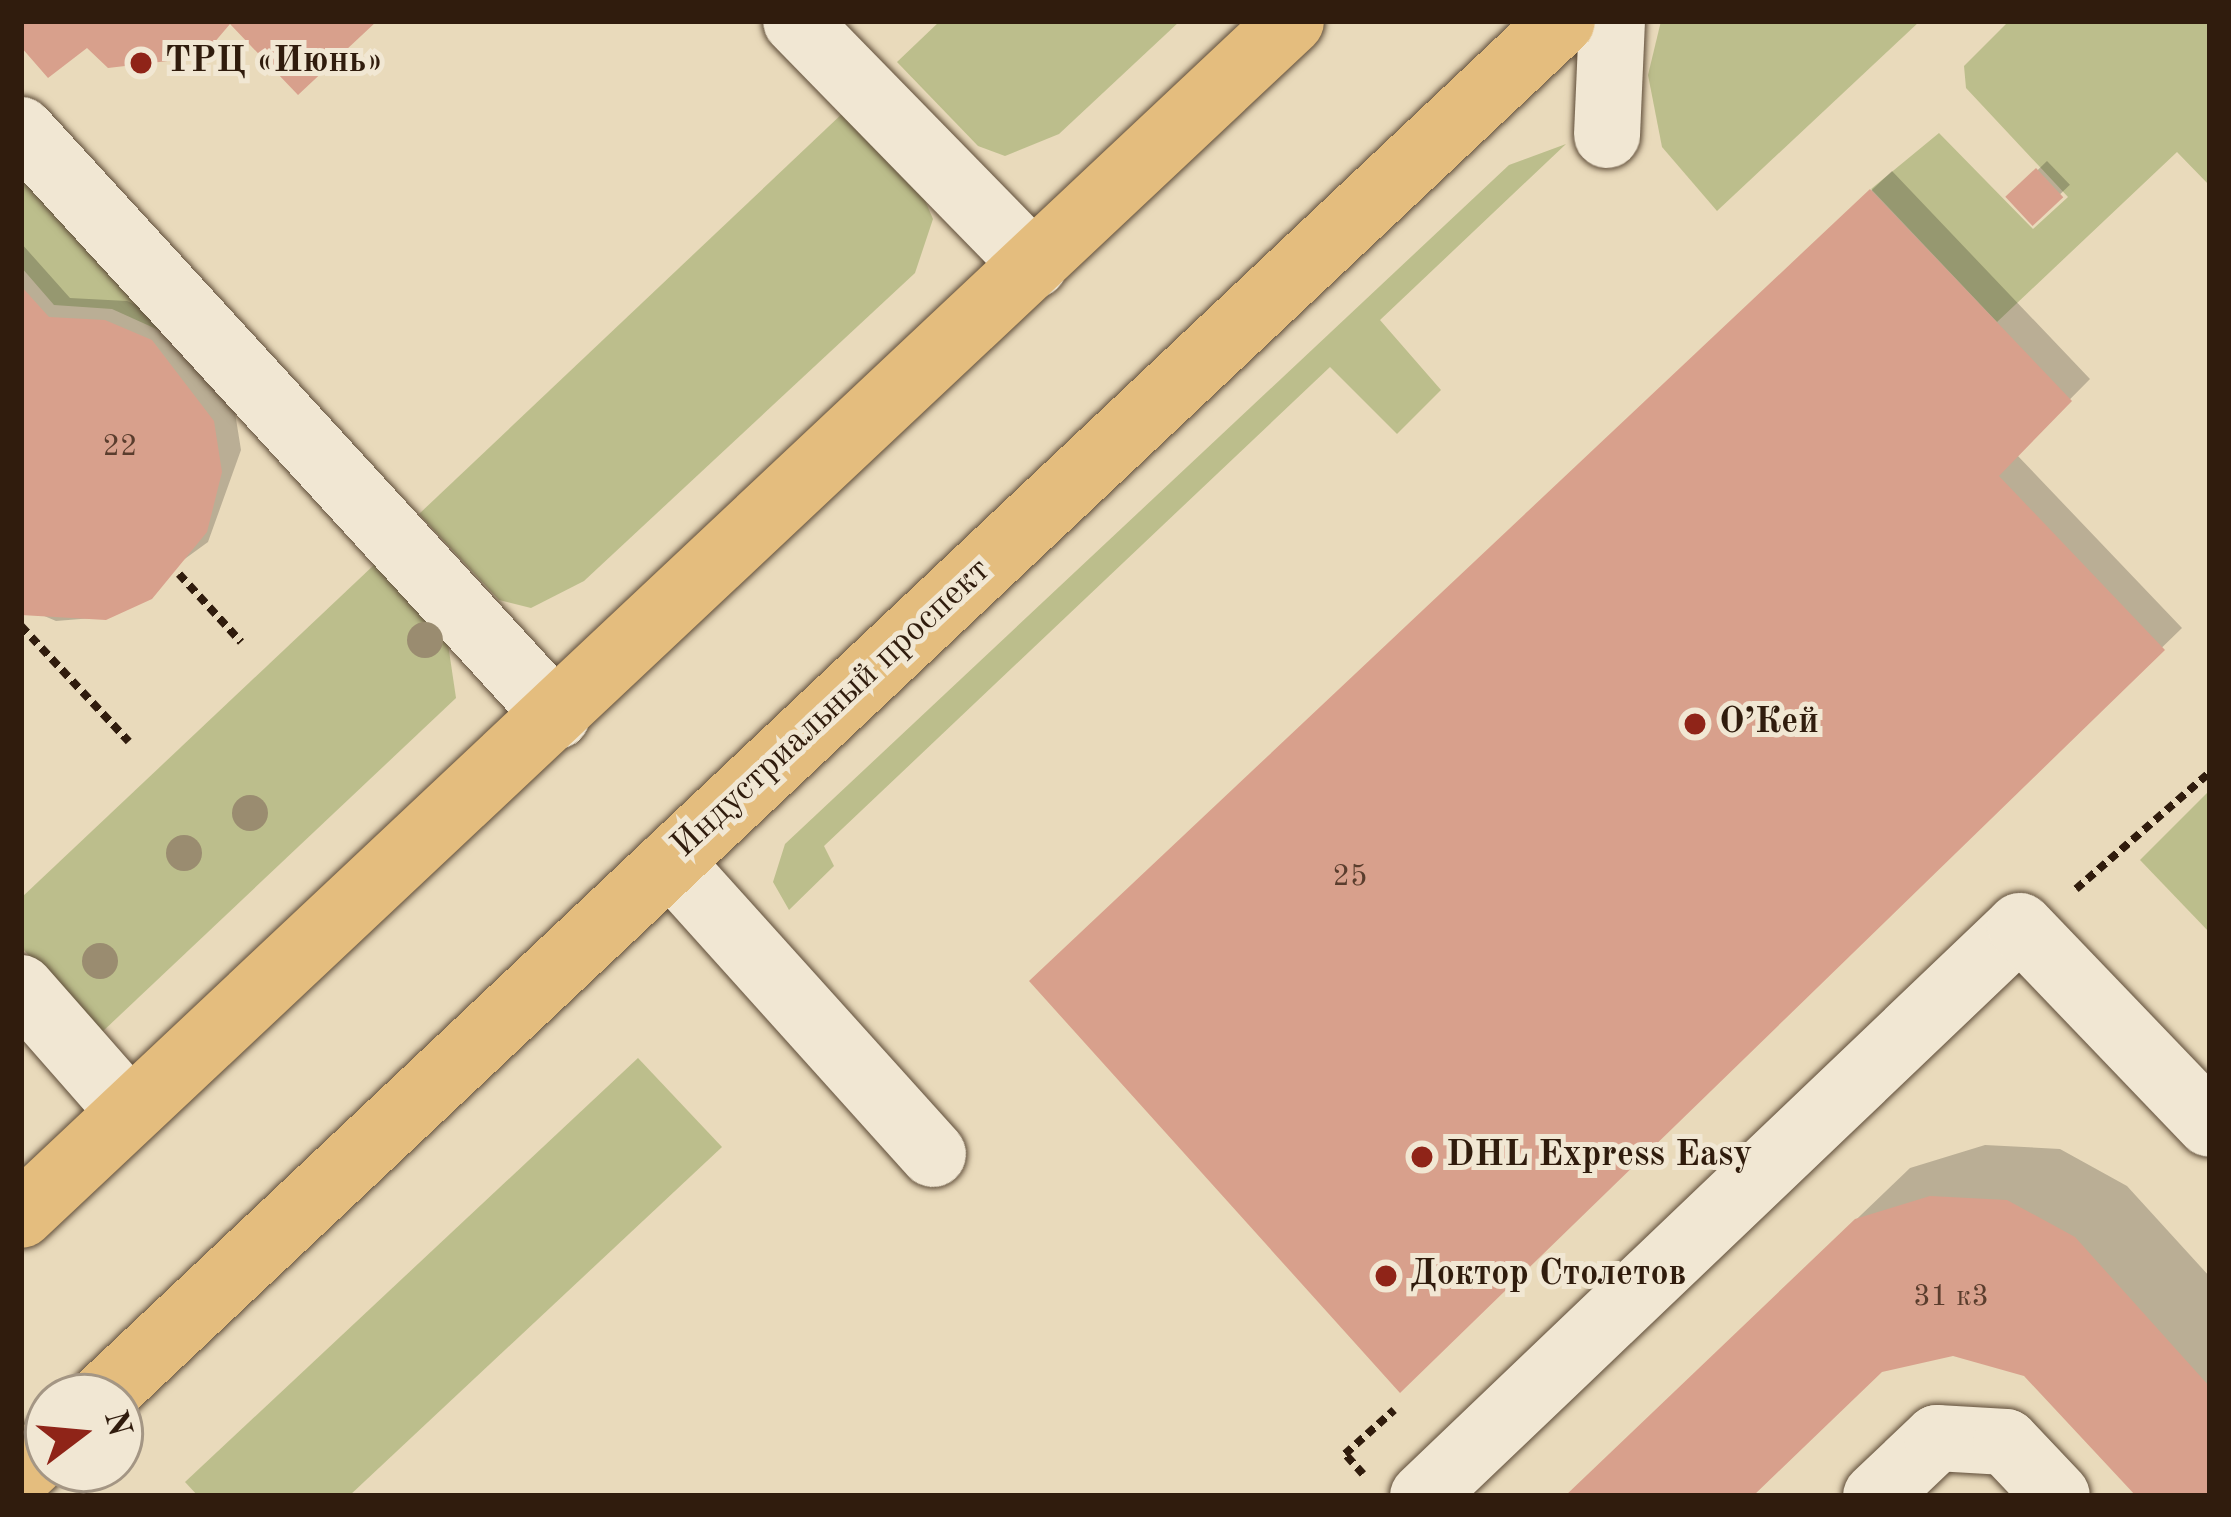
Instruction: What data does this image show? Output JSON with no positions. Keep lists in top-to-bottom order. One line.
{"streets":{"main road":["Индустриальный проспект"]},"places":["ТРЦ «Июнь»","О’Кей","DHL Express Easy","Доктор Столетов"],"house_numbers":["22","25","31 к3"],"north":"right"}
